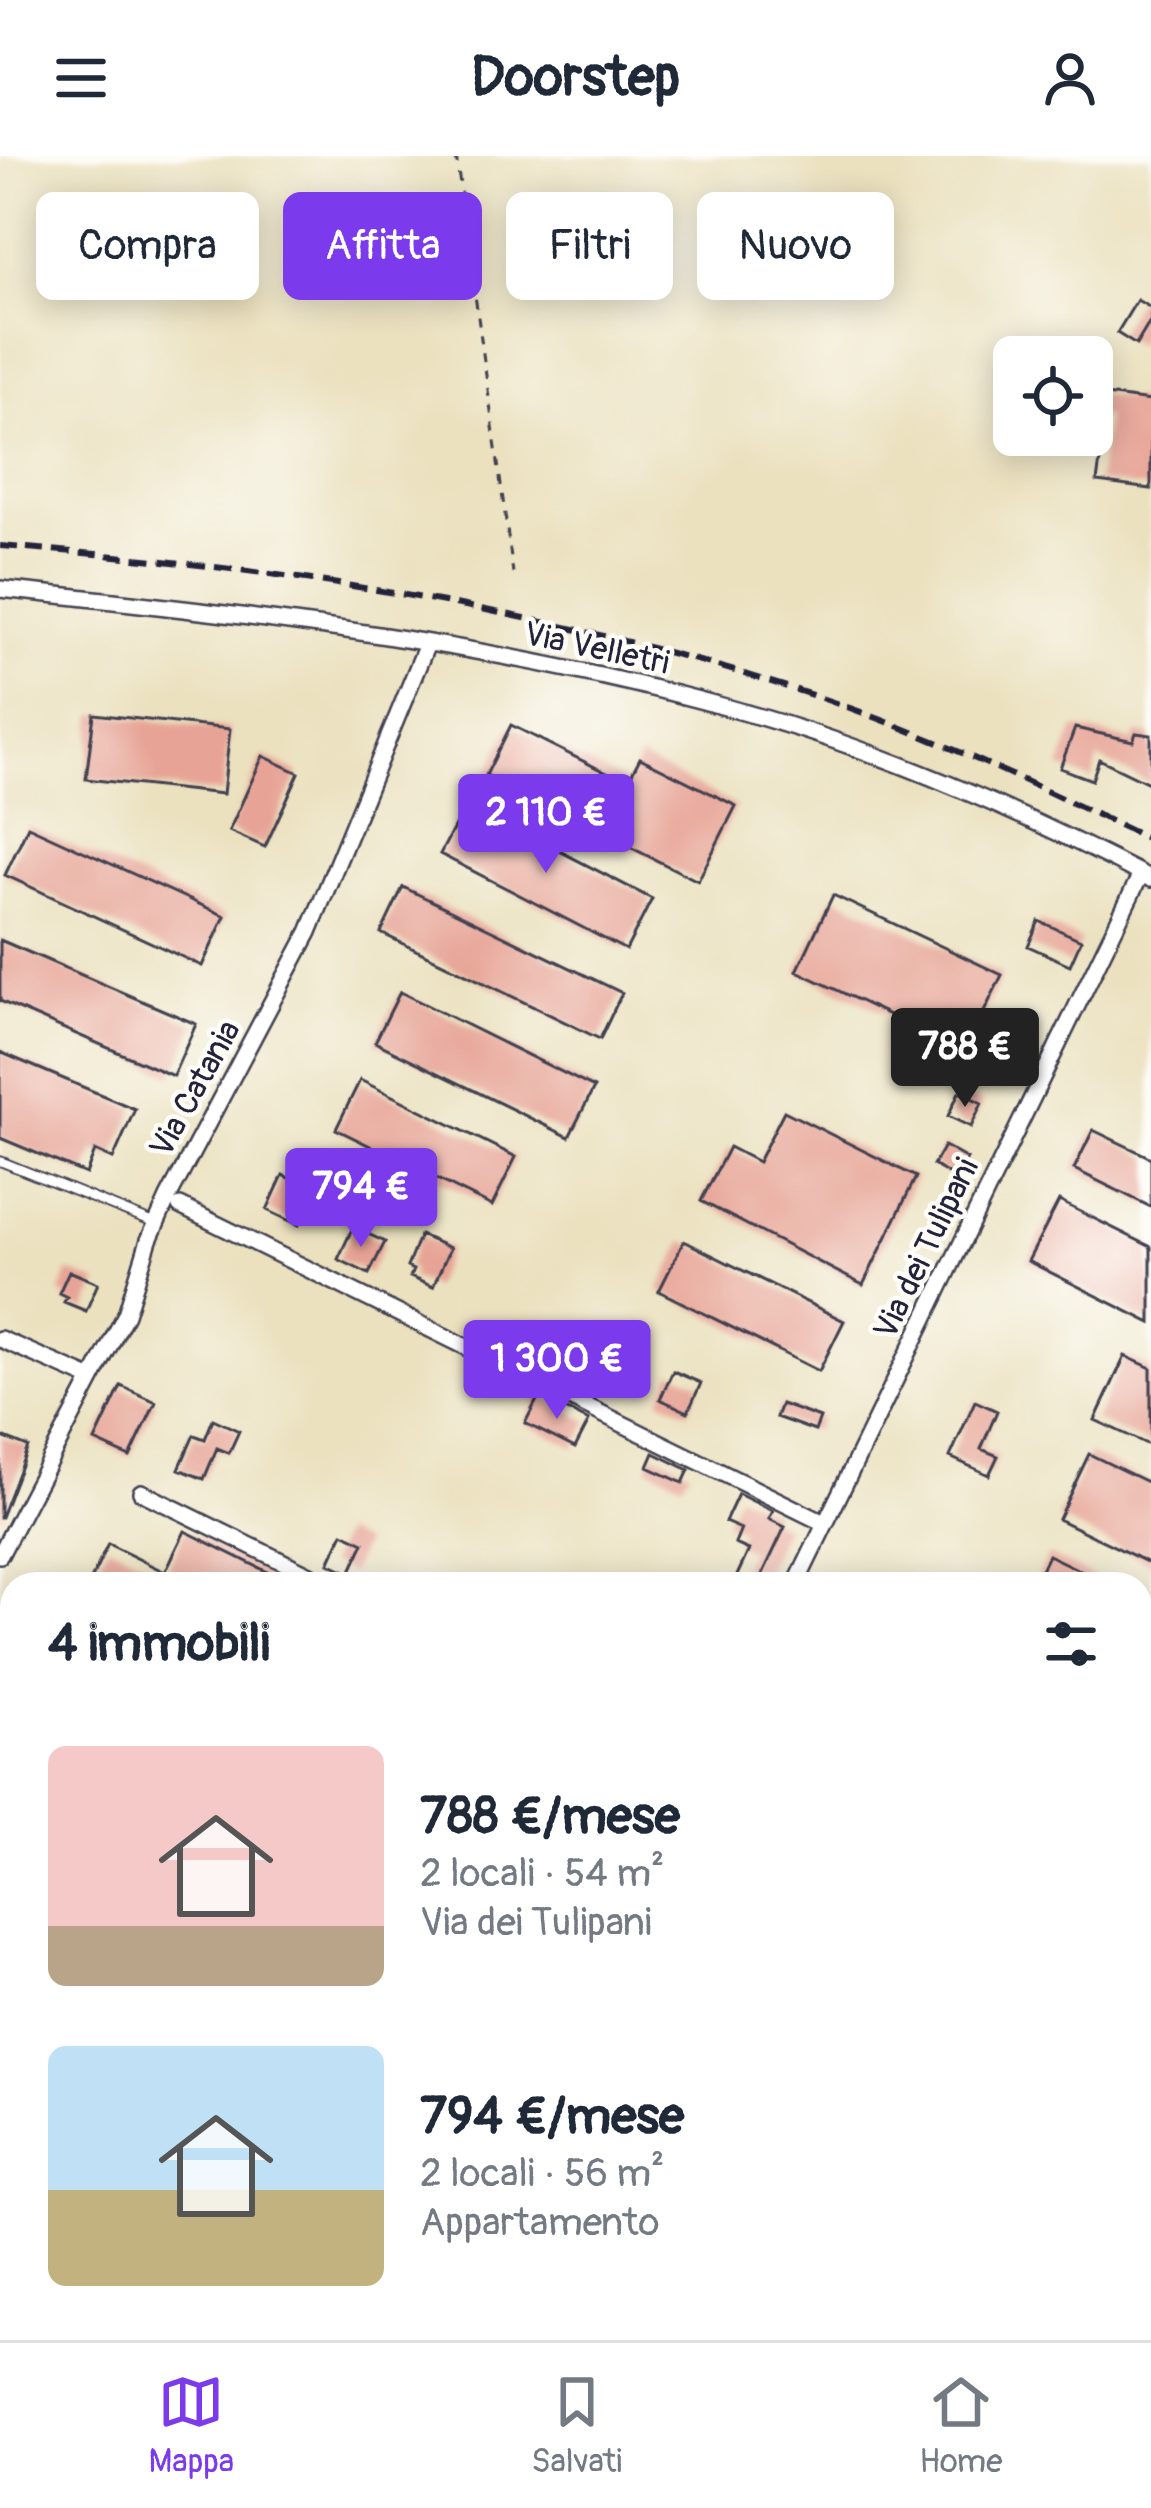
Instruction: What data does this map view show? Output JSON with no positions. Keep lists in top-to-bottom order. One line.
{"streets":{"street":["Via Velletri","Via Catania","Via dei Tulipani"]},"crossings":[["Via Velletri","Via Catania"],["Via Velletri","Via dei Tulipani"]],"page":{"header":"Doorstep","chip":["Compra","Affitta","Filtri","Nuovo"],"price":["2 110 €","788 €","794 €","1 300 €"],"heading":"4 immobili","list":[{"name":"788 €/mese","note":"2 locali · 54 m² · Via dei Tulipani"},{"name":"794 €/mese","note":"2 locali · 56 m² · Appartamento"}],"tabs":["Mappa","Salvati","Home"]}}
